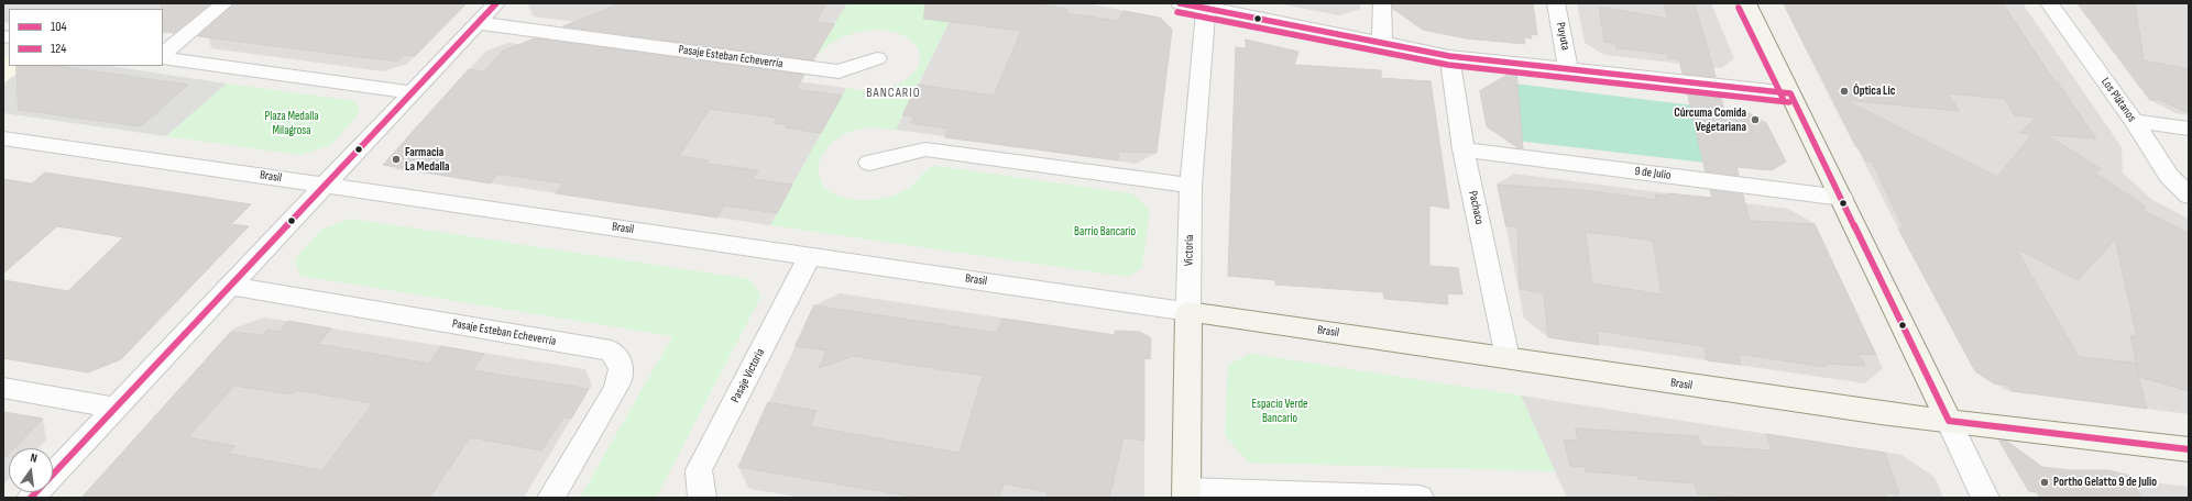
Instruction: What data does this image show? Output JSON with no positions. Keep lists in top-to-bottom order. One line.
{"streets":{"street":["Puyuta","Pasaje Esteban Echeverría","Los Plátanos","9 de Julio","Brasil","Pachaco","Victoria","Pasaje Victoria"]},"crossings":[["9 de Julio","Pachaco"],["Brasil","Pachaco"],["Brasil","Victoria"],["Brasil","Pasaje Victoria"]],"districts":["BANCARIO"],"parks":["Plaza Medalla Milagrosa","Barrio Bancario","Espacio Verde Bancario"],"places":["Óptica Lic","Cúrcuma Comida Vegetariana","Farmacia La Medalla","Portho Gelatto 9 de Julio"],"lines":["transit line 104","transit line 124"],"legend":["104","124"],"north":"top"}
